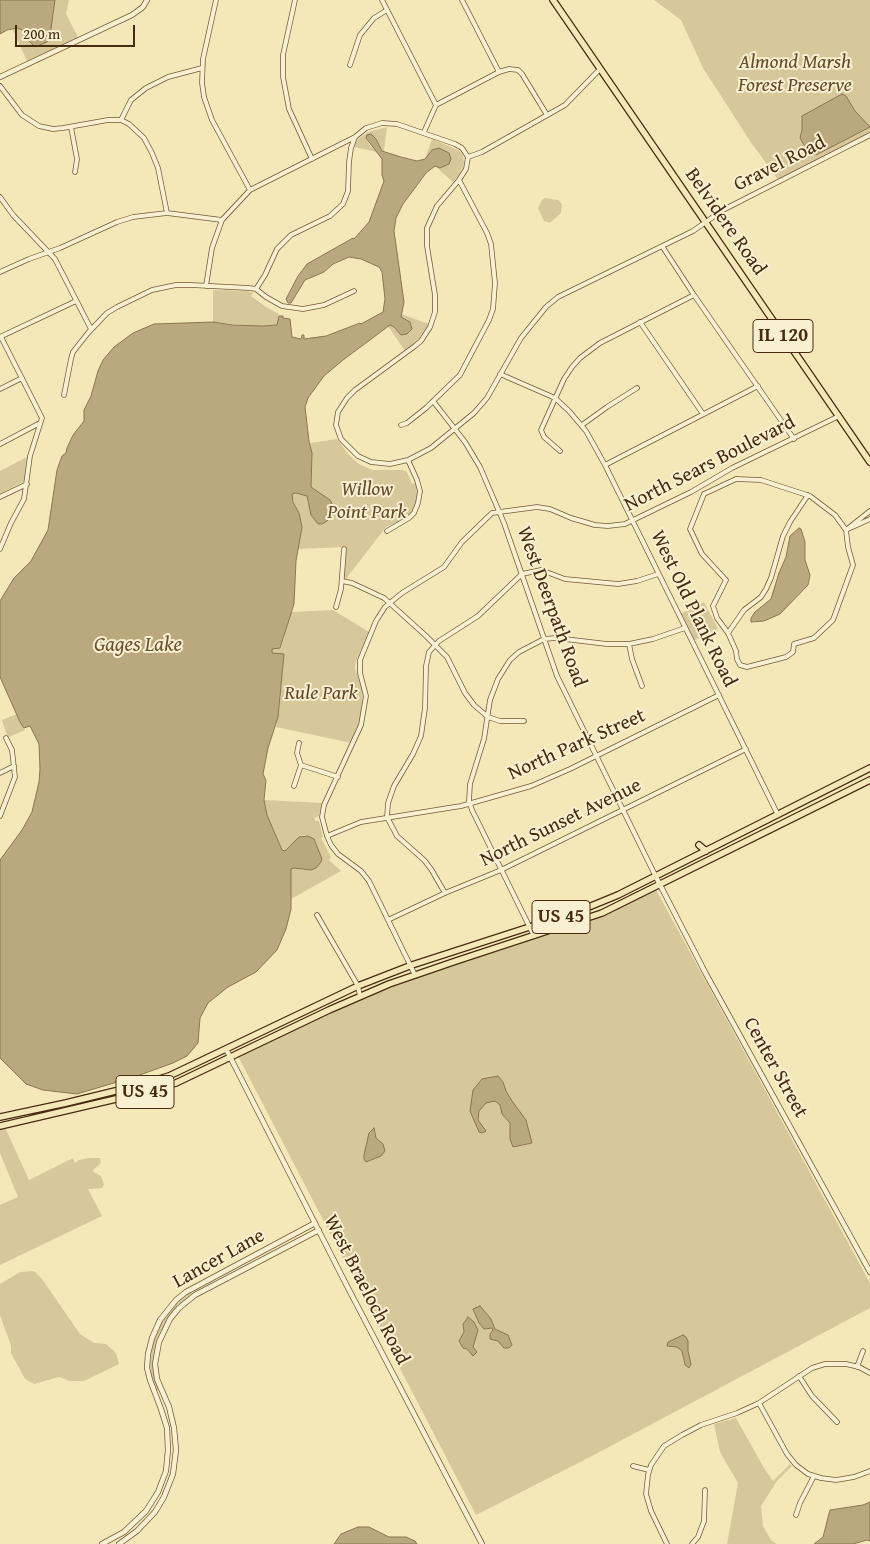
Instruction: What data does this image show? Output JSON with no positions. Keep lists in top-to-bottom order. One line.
{"streets":{"main road":["Belvidere Road","IL 120","US 45"],"street":["Gravel Road","North Sears Boulevard","West Deerpath Road","West Old Plank Road","North Park Street","North Sunset Avenue","Center Street","Lancer Lane","West Braeloch Road"]},"crossings":[["Gravel Road","Belvidere Road"],["Gravel Road","West Deerpath Road"],["Gravel Road","West Old Plank Road"],["Belvidere Road","North Sears Boulevard"],["North Sears Boulevard","West Deerpath Road"],["North Sears Boulevard","West Old Plank Road"],["North Sears Boulevard","North Park Street"],["North Sears Boulevard","North Sunset Avenue"],["North Sears Boulevard","US 45"],["West Deerpath Road","North Park Street"],["West Deerpath Road","North Sunset Avenue"],["West Deerpath Road","US 45"],["West Deerpath Road","Center Street"],["West Old Plank Road","North Park Street"],["West Old Plank Road","North Sunset Avenue"],["West Old Plank Road","US 45"],["US 45","Center Street"],["US 45","West Braeloch Road"],["Lancer Lane","West Braeloch Road"]],"water":["Gages Lake"],"parks":["Almond Marsh Forest Preserve","Willow Point Park","Rule Park"],"scale_bar":"200 m"}
